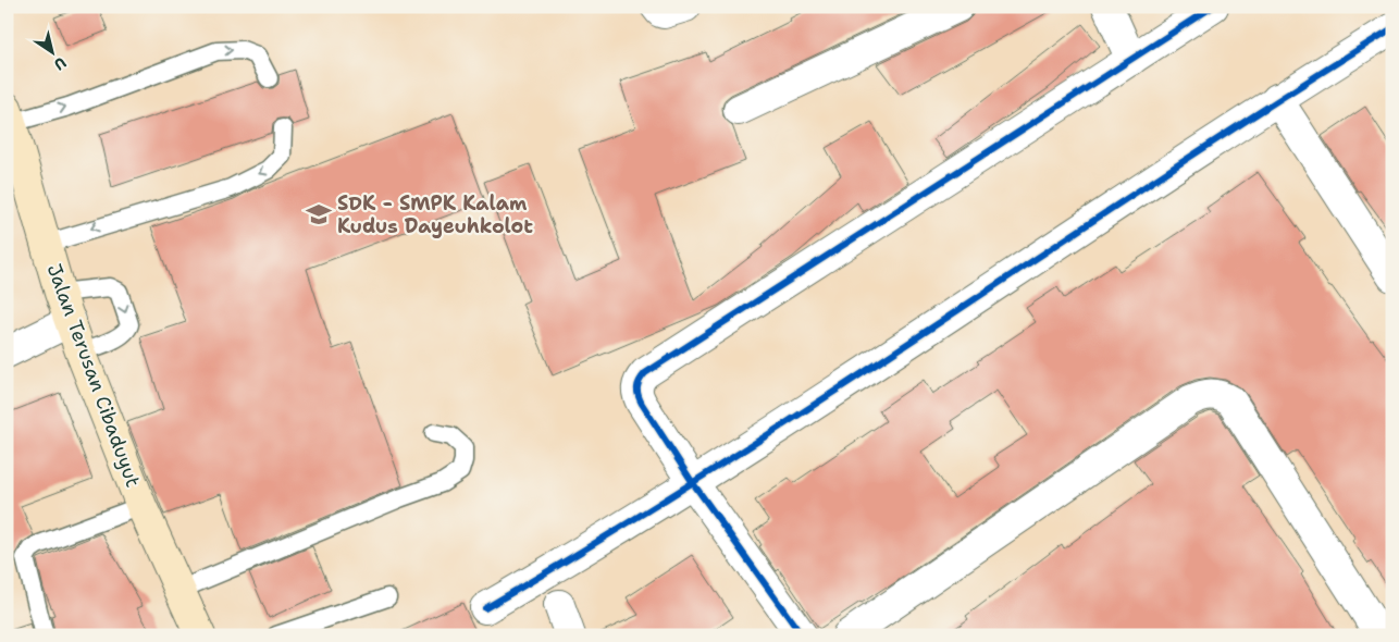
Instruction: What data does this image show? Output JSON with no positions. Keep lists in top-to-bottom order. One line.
{"streets":{"main road":["Jalan Terusan Cibaduyut"]},"places":{"school or university":["SDK - SMPK Kalam Kudus Dayeuhkolot"]},"north":"bottom right"}
